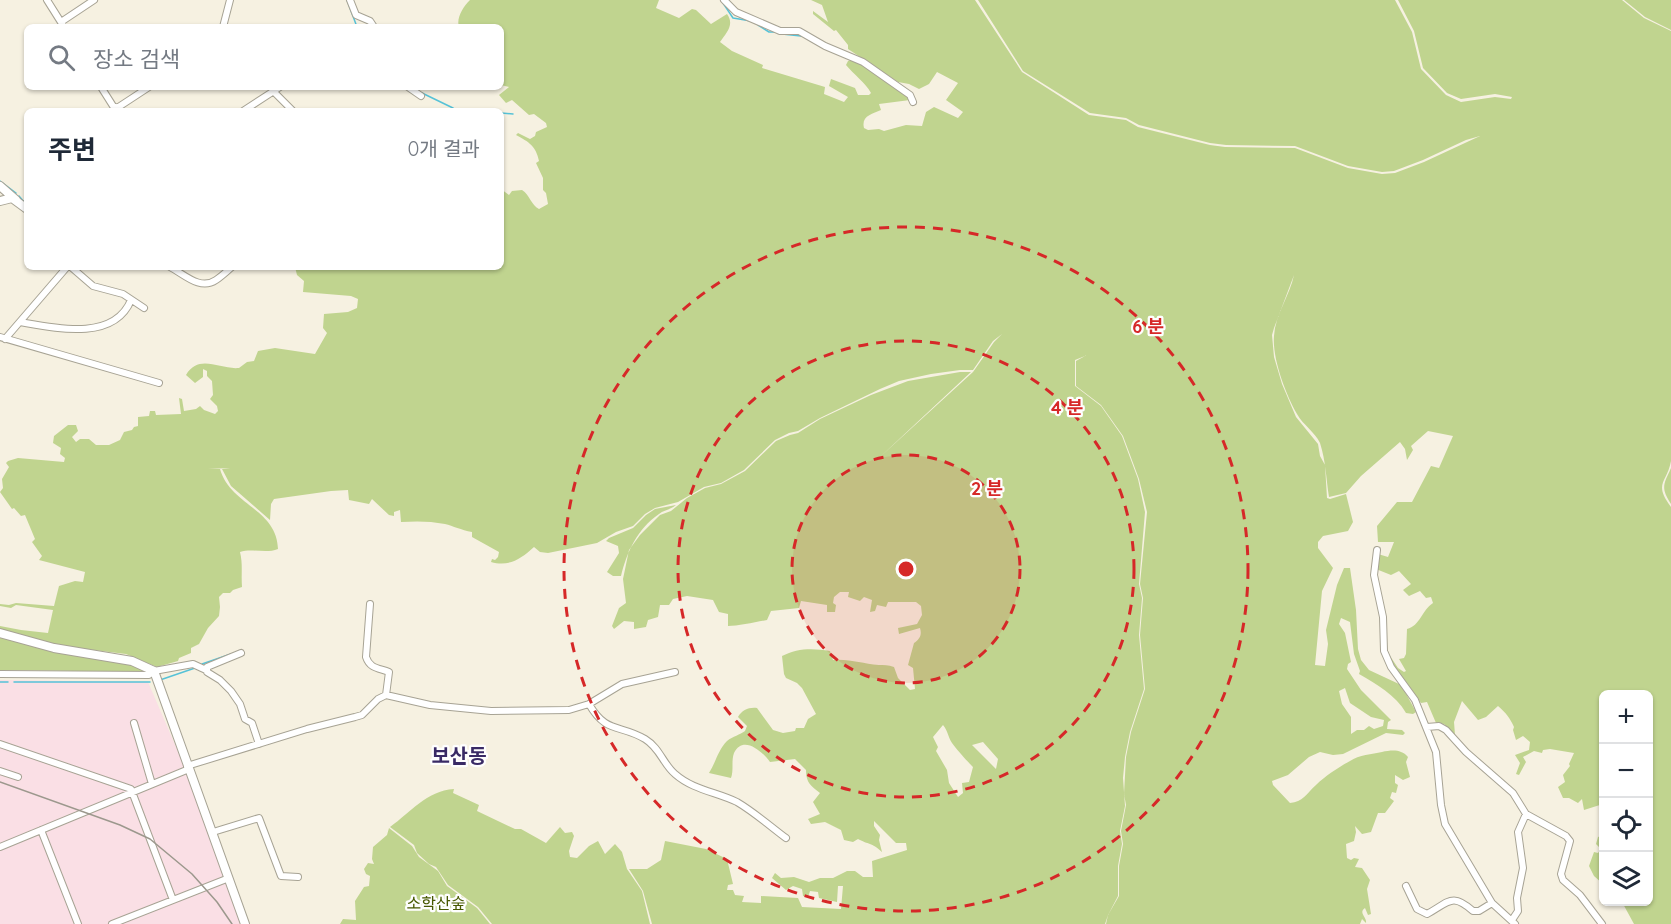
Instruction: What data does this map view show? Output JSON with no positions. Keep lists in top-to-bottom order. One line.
{"districts":["보산동"],"parks":["소학산숲"],"page":{"search":"장소 검색","heading":["주변","0개 결과"],"map_buttons":["+","−"]},"rings":["6 분","4 분","2 분"]}
